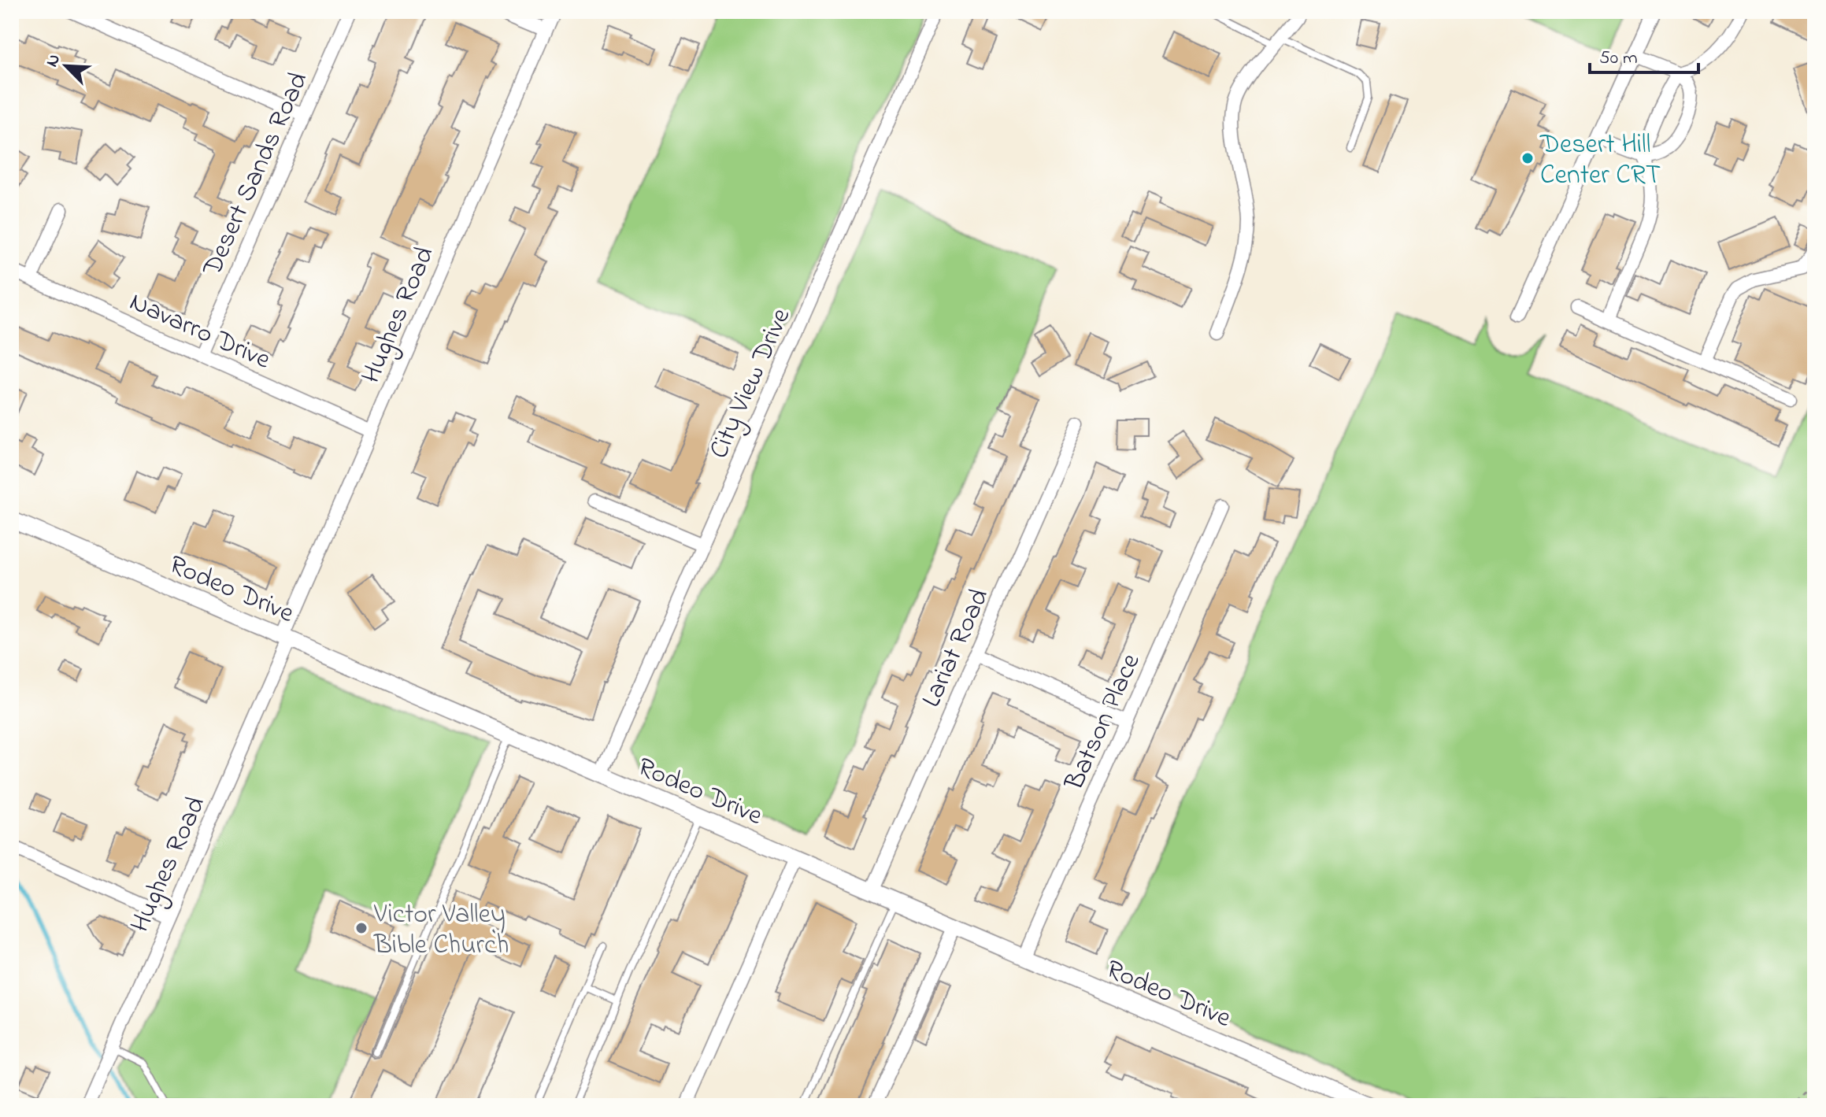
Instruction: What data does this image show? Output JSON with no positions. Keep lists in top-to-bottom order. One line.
{"streets":{"street":["Desert Sands Road","Hughes Road","Navarro Drive","City View Drive","Rodeo Drive","Lariat Road","Batson Place"]},"crossings":[["Desert Sands Road","Navarro Drive"],["Hughes Road","Navarro Drive"],["Hughes Road","Rodeo Drive"],["City View Drive","Rodeo Drive"],["Rodeo Drive","Lariat Road"],["Rodeo Drive","Batson Place"]],"places":["Desert Hill Center CRT","Victor Valley Bible Church"],"scale_bar":"50 m","north":"top left"}
